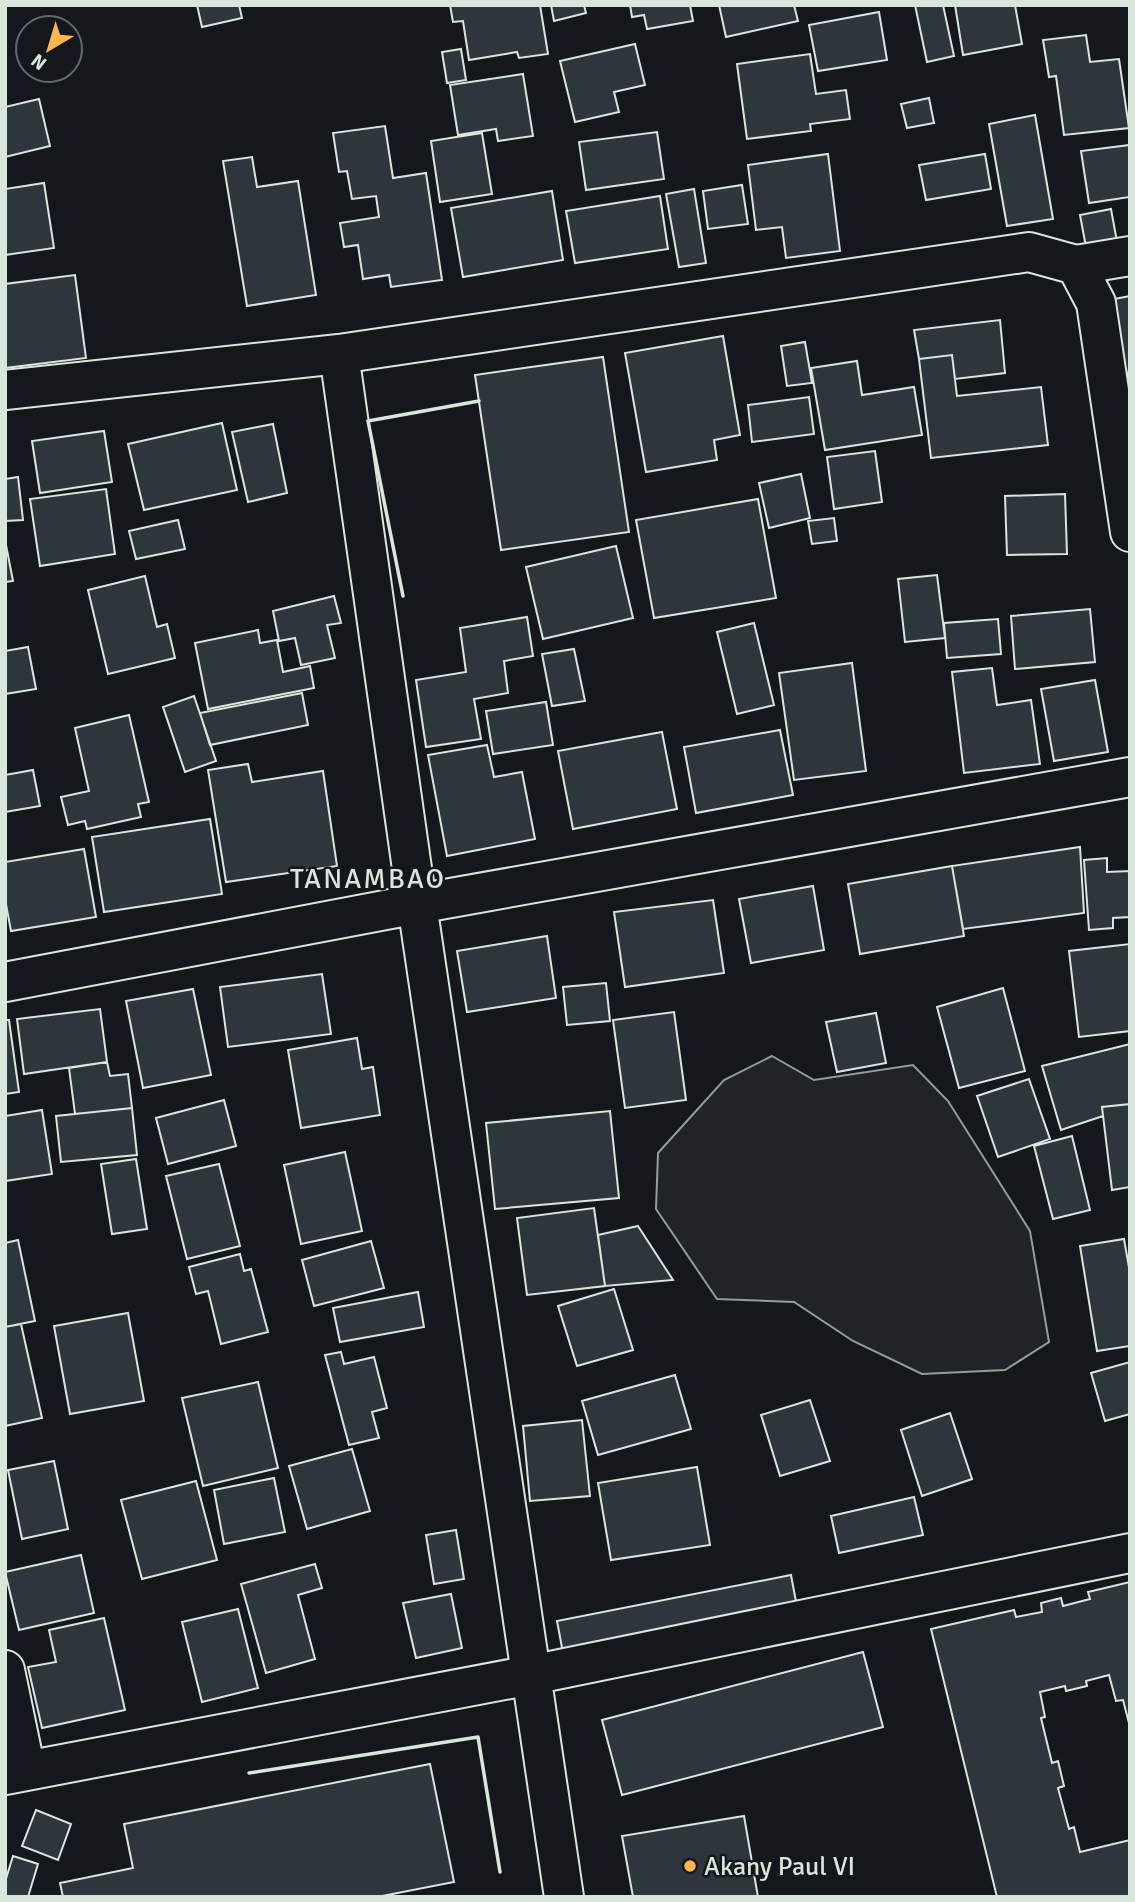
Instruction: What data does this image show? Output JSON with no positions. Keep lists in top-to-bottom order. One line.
{"districts":["TANAMBAO"],"places":["Akany Paul VI"],"north":"bottom left"}
